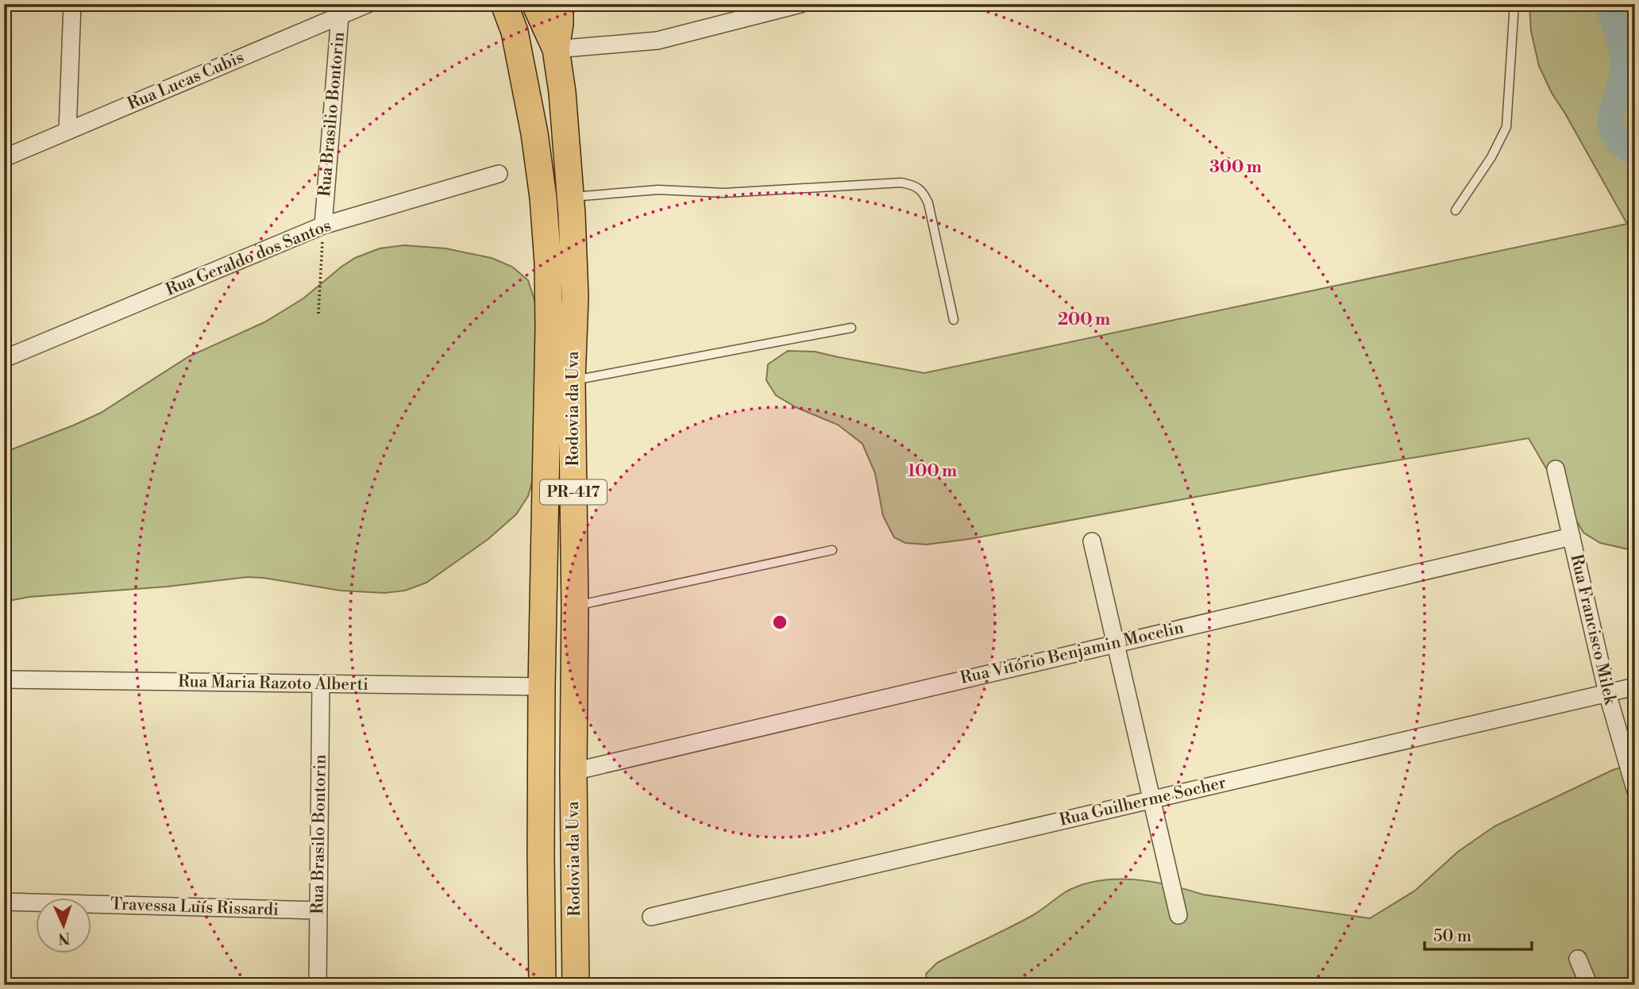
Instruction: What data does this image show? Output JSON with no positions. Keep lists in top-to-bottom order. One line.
{"streets":{"main road":["Rodovia da Uva","PR-417"],"street":["Rua Lucas Cubis","Rua Brasilio Bontorin","Rua Geraldo dos Santos","Rua Francisco Milek","Rua Vitório Benjamin Mocelin","Rua Maria Razoto Alberti","Rua Guilherme Socher","Rua Brasilo Bontorin","Travessa Luís Rissardi"]},"crossings":[["Rua Lucas Cubis","Rua Brasilio Bontorin"],["Rua Brasilio Bontorin","Rua Geraldo dos Santos"],["Rodovia da Uva","Rua Vitório Benjamin Mocelin"],["Rodovia da Uva","Rua Maria Razoto Alberti"],["Rua Francisco Milek","Rua Vitório Benjamin Mocelin"],["Rua Francisco Milek","Rua Guilherme Socher"],["Rua Maria Razoto Alberti","Rua Brasilo Bontorin"],["Rua Brasilo Bontorin","Travessa Luís Rissardi"]],"scale_bar":"50 m","north":"bottom","rings":["300 m","200 m","100 m"]}
